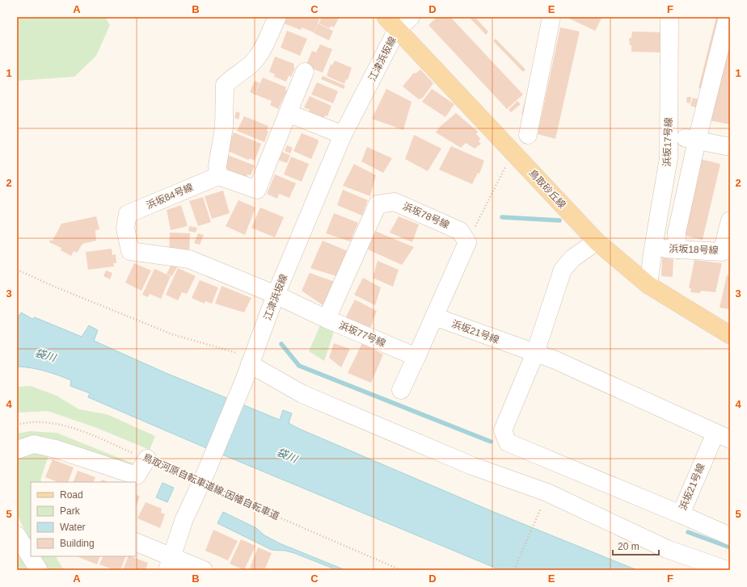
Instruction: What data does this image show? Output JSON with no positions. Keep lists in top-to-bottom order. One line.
{"streets":{"main road":["鳥取砂丘線"],"street":["江津浜坂線","浜坂17号線","浜坂84号線","浜坂78号線","浜坂18号線","浜坂21号線","浜坂77号線"],"path":["鳥取河原自転車道線;因幡自転車道"]},"crossings":[["江津浜坂線","鳥取砂丘線"],["江津浜坂線","浜坂84号線"],["江津浜坂線","浜坂77号線"],["江津浜坂線","鳥取河原自転車道線;因幡自転車道"],["浜坂17号線","鳥取砂丘線"],["浜坂17号線","浜坂18号線"],["鳥取砂丘線","浜坂21号線"],["浜坂84号線","浜坂77号線"],["浜坂78号線","浜坂77号線"]],"water":["袋川"],"legend":["Road","Park","Water","Building"],"scale_bar":"20 m","grid":{"columns":["A","B","C","D","E","F"],"rows":["1","2","3","4","5"]}}
